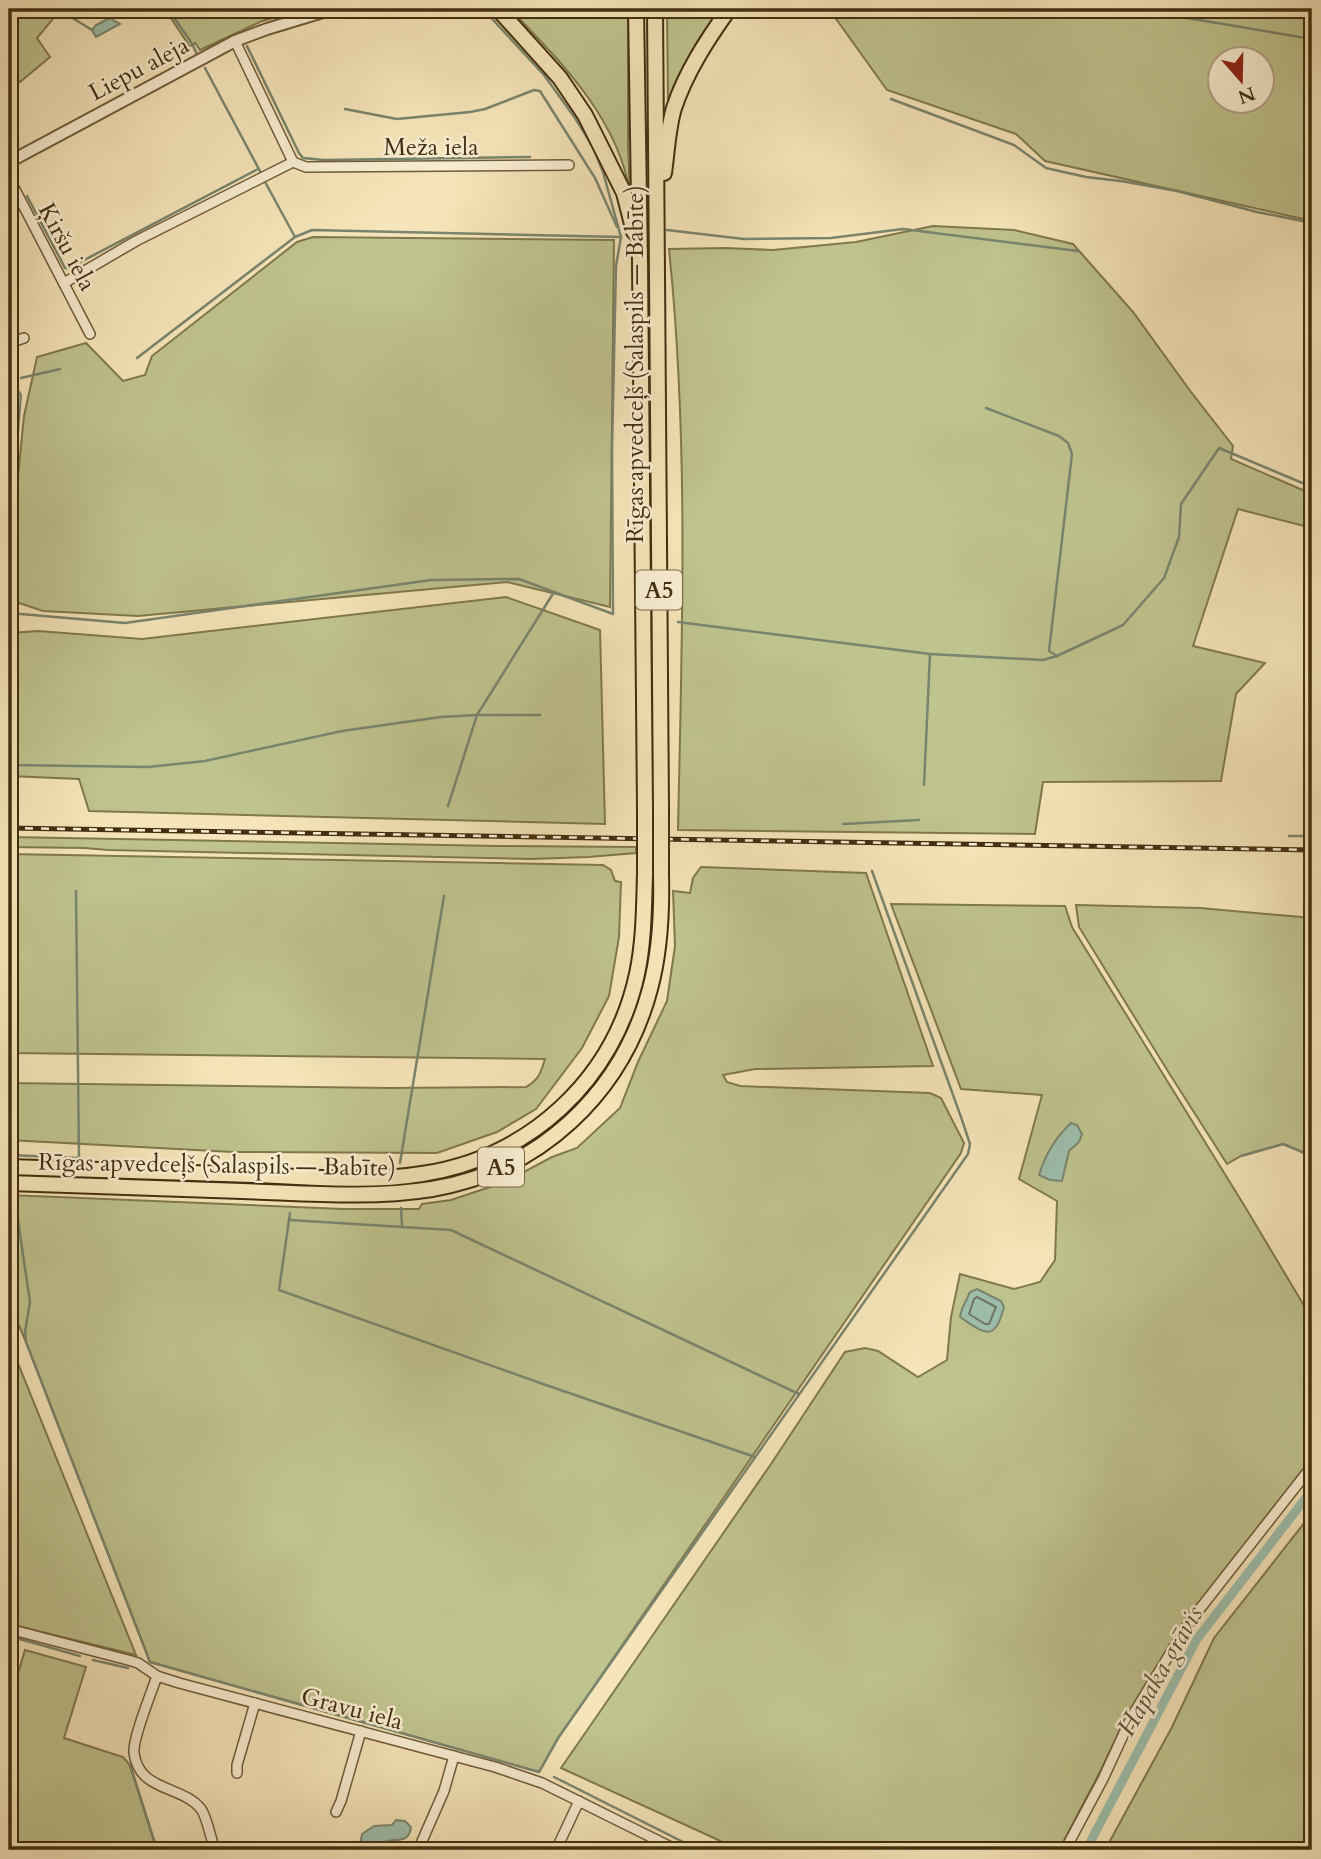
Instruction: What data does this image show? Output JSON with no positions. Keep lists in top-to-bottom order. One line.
{"streets":{"highway":["Rīgas apvedceļš (Salaspils — Babīte)","A5"],"street":["Liepu aleja","Meža iela","Ķiršu iela","Gravu iela"]},"water":["Hapaka grāvis"],"north":"bottom"}
